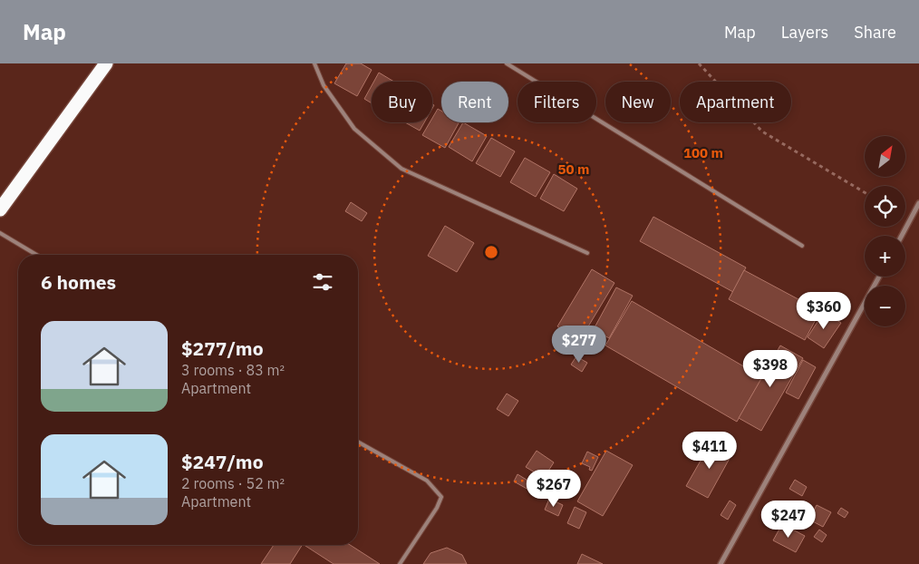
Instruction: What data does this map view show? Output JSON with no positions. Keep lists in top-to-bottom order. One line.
{"north":"top right","page":{"header":"Map","nav":["Map","Layers","Share"],"chip":["Buy","Rent","Filters","New","Apartment"],"map_buttons":["+","−"],"heading":"6 homes","price":["$360","$277","$398","$411","$267","$247"],"list":[{"name":"$277/mo","note":"3 rooms · 83 m² · Apartment"},{"name":"$247/mo","note":"2 rooms · 52 m² · Apartment"}]},"rings":["100 m","50 m"]}
